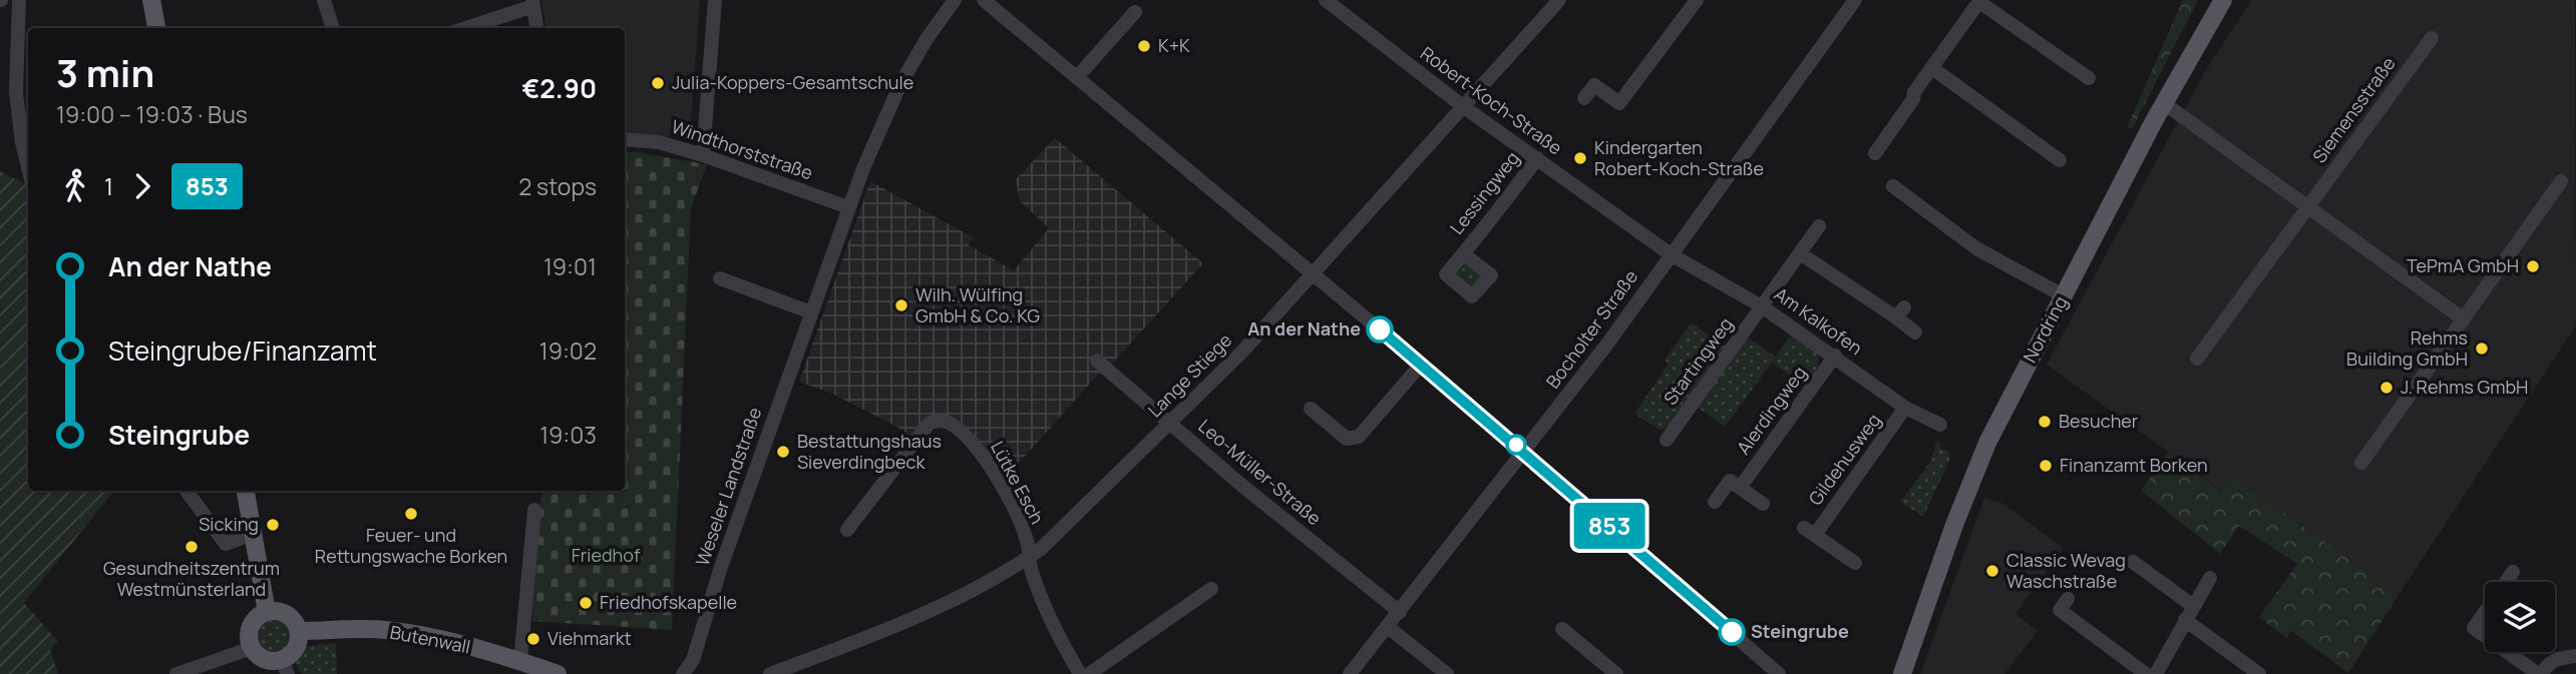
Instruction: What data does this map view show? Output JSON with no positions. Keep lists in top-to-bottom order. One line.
{"streets":{"main road":["Nordring","Butenwall"],"street":["Robert-Koch-Straße","Siemensstraße","Windthorststraße","Lessingweg","Am Kalkofen","Bocholter Straße","Startingweg","Lange Stiege","Alerdingweg","Gildehusweg","Leo-Müller-Straße","Lütke Esch","Weseler Landstraße"]},"crossings":[["Robert-Koch-Straße","Lessingweg"],["Robert-Koch-Straße","Am Kalkofen"],["Robert-Koch-Straße","Bocholter Straße"],["Robert-Koch-Straße","Lange Stiege"],["Windthorststraße","Weseler Landstraße"],["Am Kalkofen","Bocholter Straße"],["Am Kalkofen","Startingweg"],["Am Kalkofen","Alerdingweg"],["Am Kalkofen","Gildehusweg"],["Bocholter Straße","Leo-Müller-Straße"],["Lange Stiege","Leo-Müller-Straße"],["Lange Stiege","Lütke Esch"]],"parks":["Friedhof"],"places":["K+K","Julia-Koppers-Gesamtschule","Kindergarten Robert-Koch-Straße","TePmA GmbH","Wilh. Wülfing GmbH & Co. KG","An der Nathe","Rehms Building GmbH","J. Rehms GmbH","Besucher","Bestattungshaus Sieverdingbeck","Finanzamt Borken","Feuer- und Rettungswache Borken","Sicking","Gesundheitszentrum Westmünsterland","Classic Wevag Waschstraße","Friedhofskapelle","Steingrube","Viehmarkt"],"lines":["bus line 853"],"page":{"on_map":"853","heading":["3 min","19:00 – 19:03 · Bus","€2.90"],"legs":["1","853","2 stops"],"list":[{"name":"An der Nathe","value":"19:01"},{"name":"Steingrube/Finanzamt","value":"19:02"},{"name":"Steingrube","value":"19:03"}]}}
